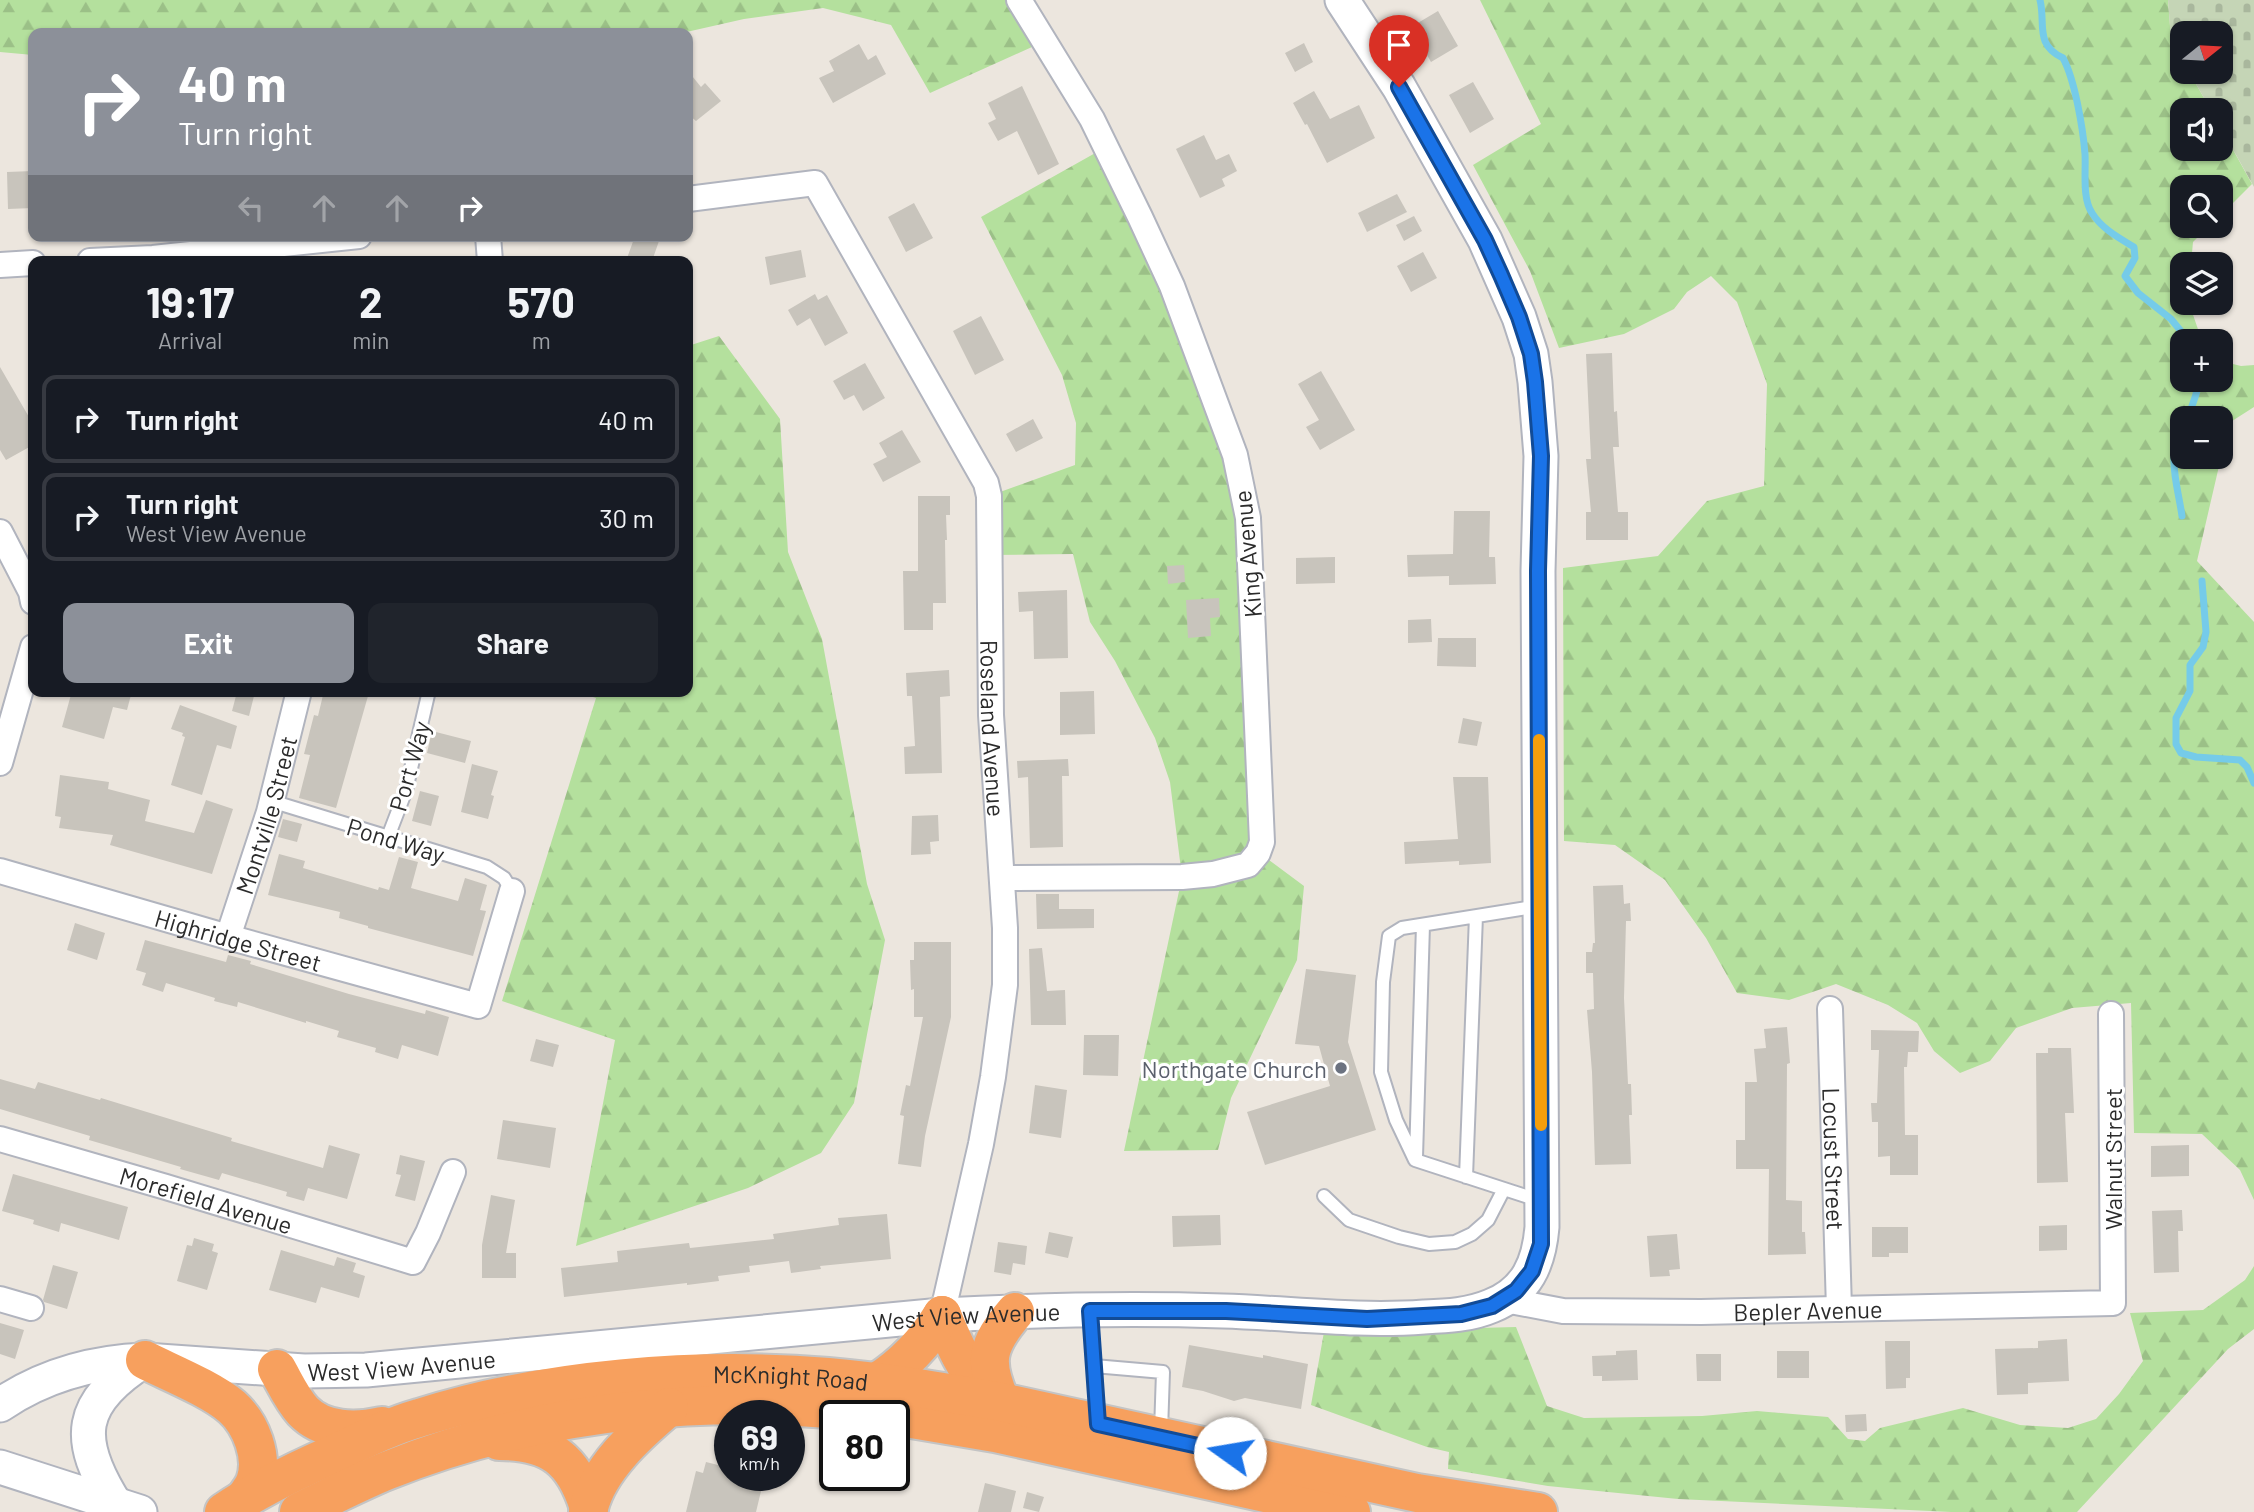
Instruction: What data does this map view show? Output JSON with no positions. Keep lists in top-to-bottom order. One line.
{"streets":{"highway":["McKnight Road"],"street":["King Avenue","Roseland Avenue","Montville Street","Highridge Street","Locust Street","Walnut Street","Morefield Avenue","Bepler Avenue","West View Avenue"],"lane":["Port Way","Pond Way"]},"crossings":[["King Avenue","Roseland Avenue"],["Roseland Avenue","West View Avenue"],["Port Way","Pond Way"],["Montville Street","Pond Way"],["Montville Street","Highridge Street"],["Pond Way","Highridge Street"],["Locust Street","Bepler Avenue"],["Walnut Street","Bepler Avenue"],["Bepler Avenue","West View Avenue"]],"places":["Northgate Church"],"north":"right","page":{"map_buttons":["+","−"],"turn":["40 m","Turn right"],"eta":["19:17","Arrival","2","min","570","m"],"list":[{"name":"Turn right","value":"40 m"},{"name":"Turn right","note":"West View Avenue","value":"30 m"}],"buttons":["Exit","Share"],"speed":"69 km/h","limit":"80"}}
